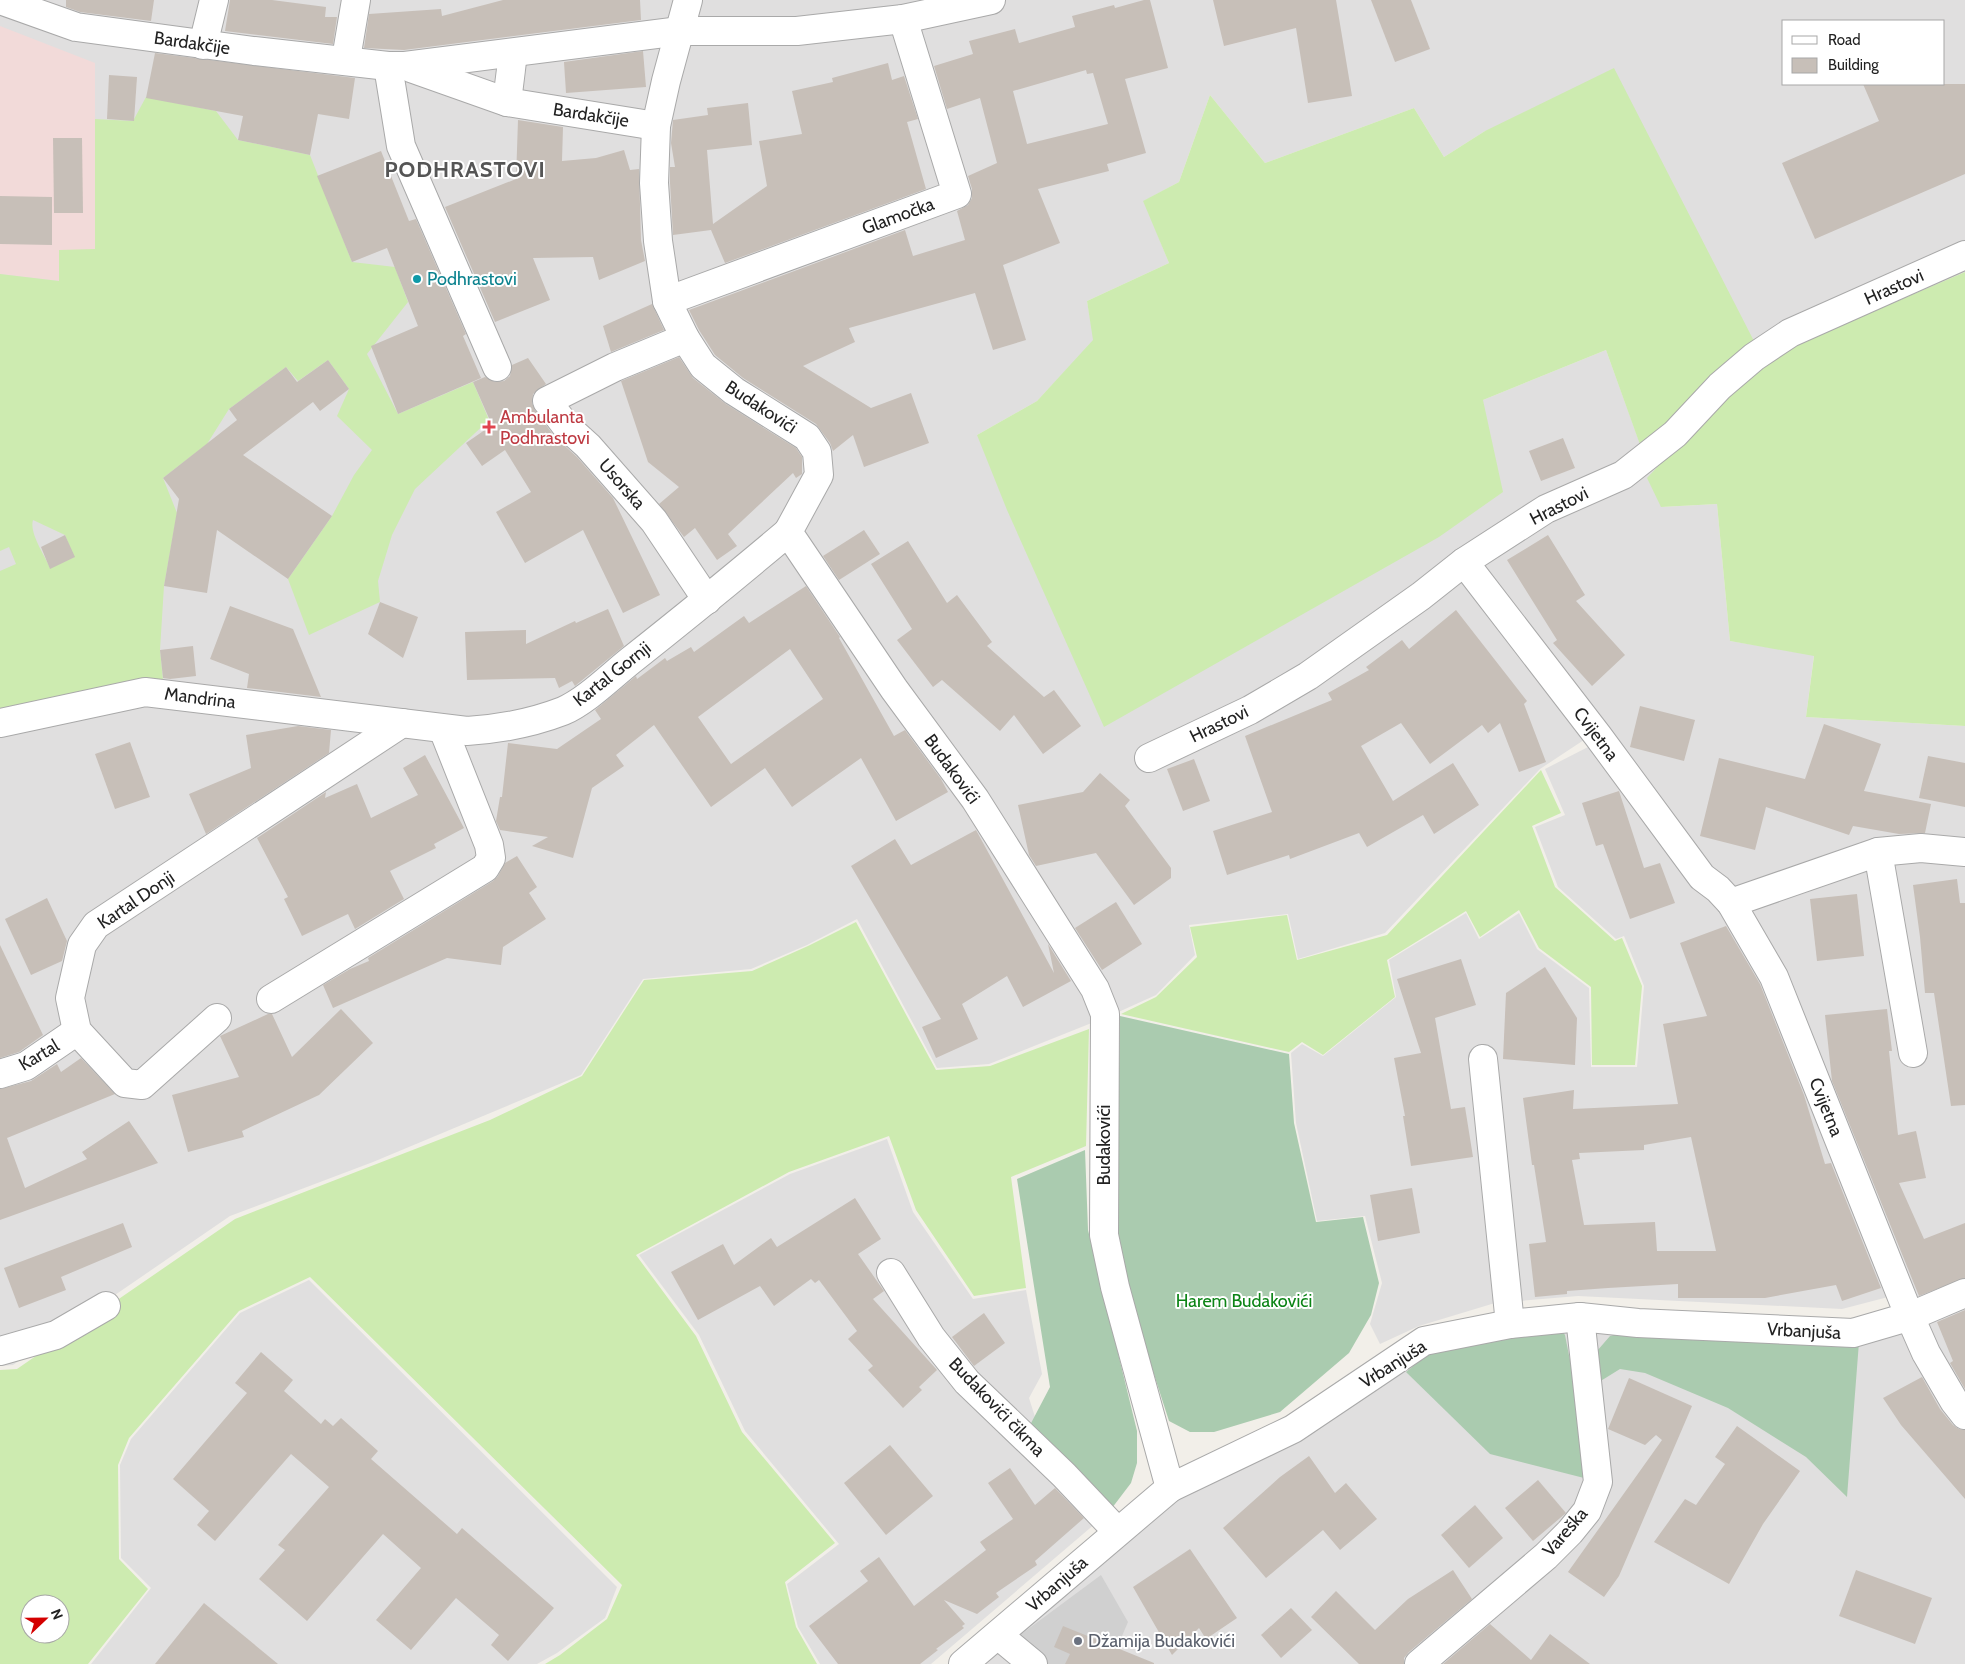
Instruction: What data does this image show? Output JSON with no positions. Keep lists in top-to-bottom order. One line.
{"streets":{"street":["Bardakčije","Glamočka","Hrastovi","Budakovići","Usorska","Kartal Gornji","Mandrina","Cvijetna","Kartal Donji","Kartal","Vrbanjuša","Budakovići čikma","Vareška"]},"crossings":[["Bardakčije","Glamočka"],["Bardakčije","Budakovići"],["Glamočka","Budakovići"],["Hrastovi","Cvijetna"],["Budakovići","Usorska"],["Budakovići","Kartal Gornji"],["Budakovići","Vrbanjuša"],["Usorska","Kartal Gornji"],["Kartal Gornji","Mandrina"],["Kartal Gornji","Kartal Donji"],["Mandrina","Kartal Donji"],["Cvijetna","Vrbanjuša"],["Kartal Donji","Kartal"],["Vrbanjuša","Budakovići čikma"],["Vrbanjuša","Vareška"]],"districts":["PODHRASTOVI"],"parks":["Harem Budakovići"],"places":{"other":["Podhrastovi","Džamija Budakovići"],"health":["Ambulanta Podhrastovi"]},"legend":["Road","Building"],"north":"right"}
